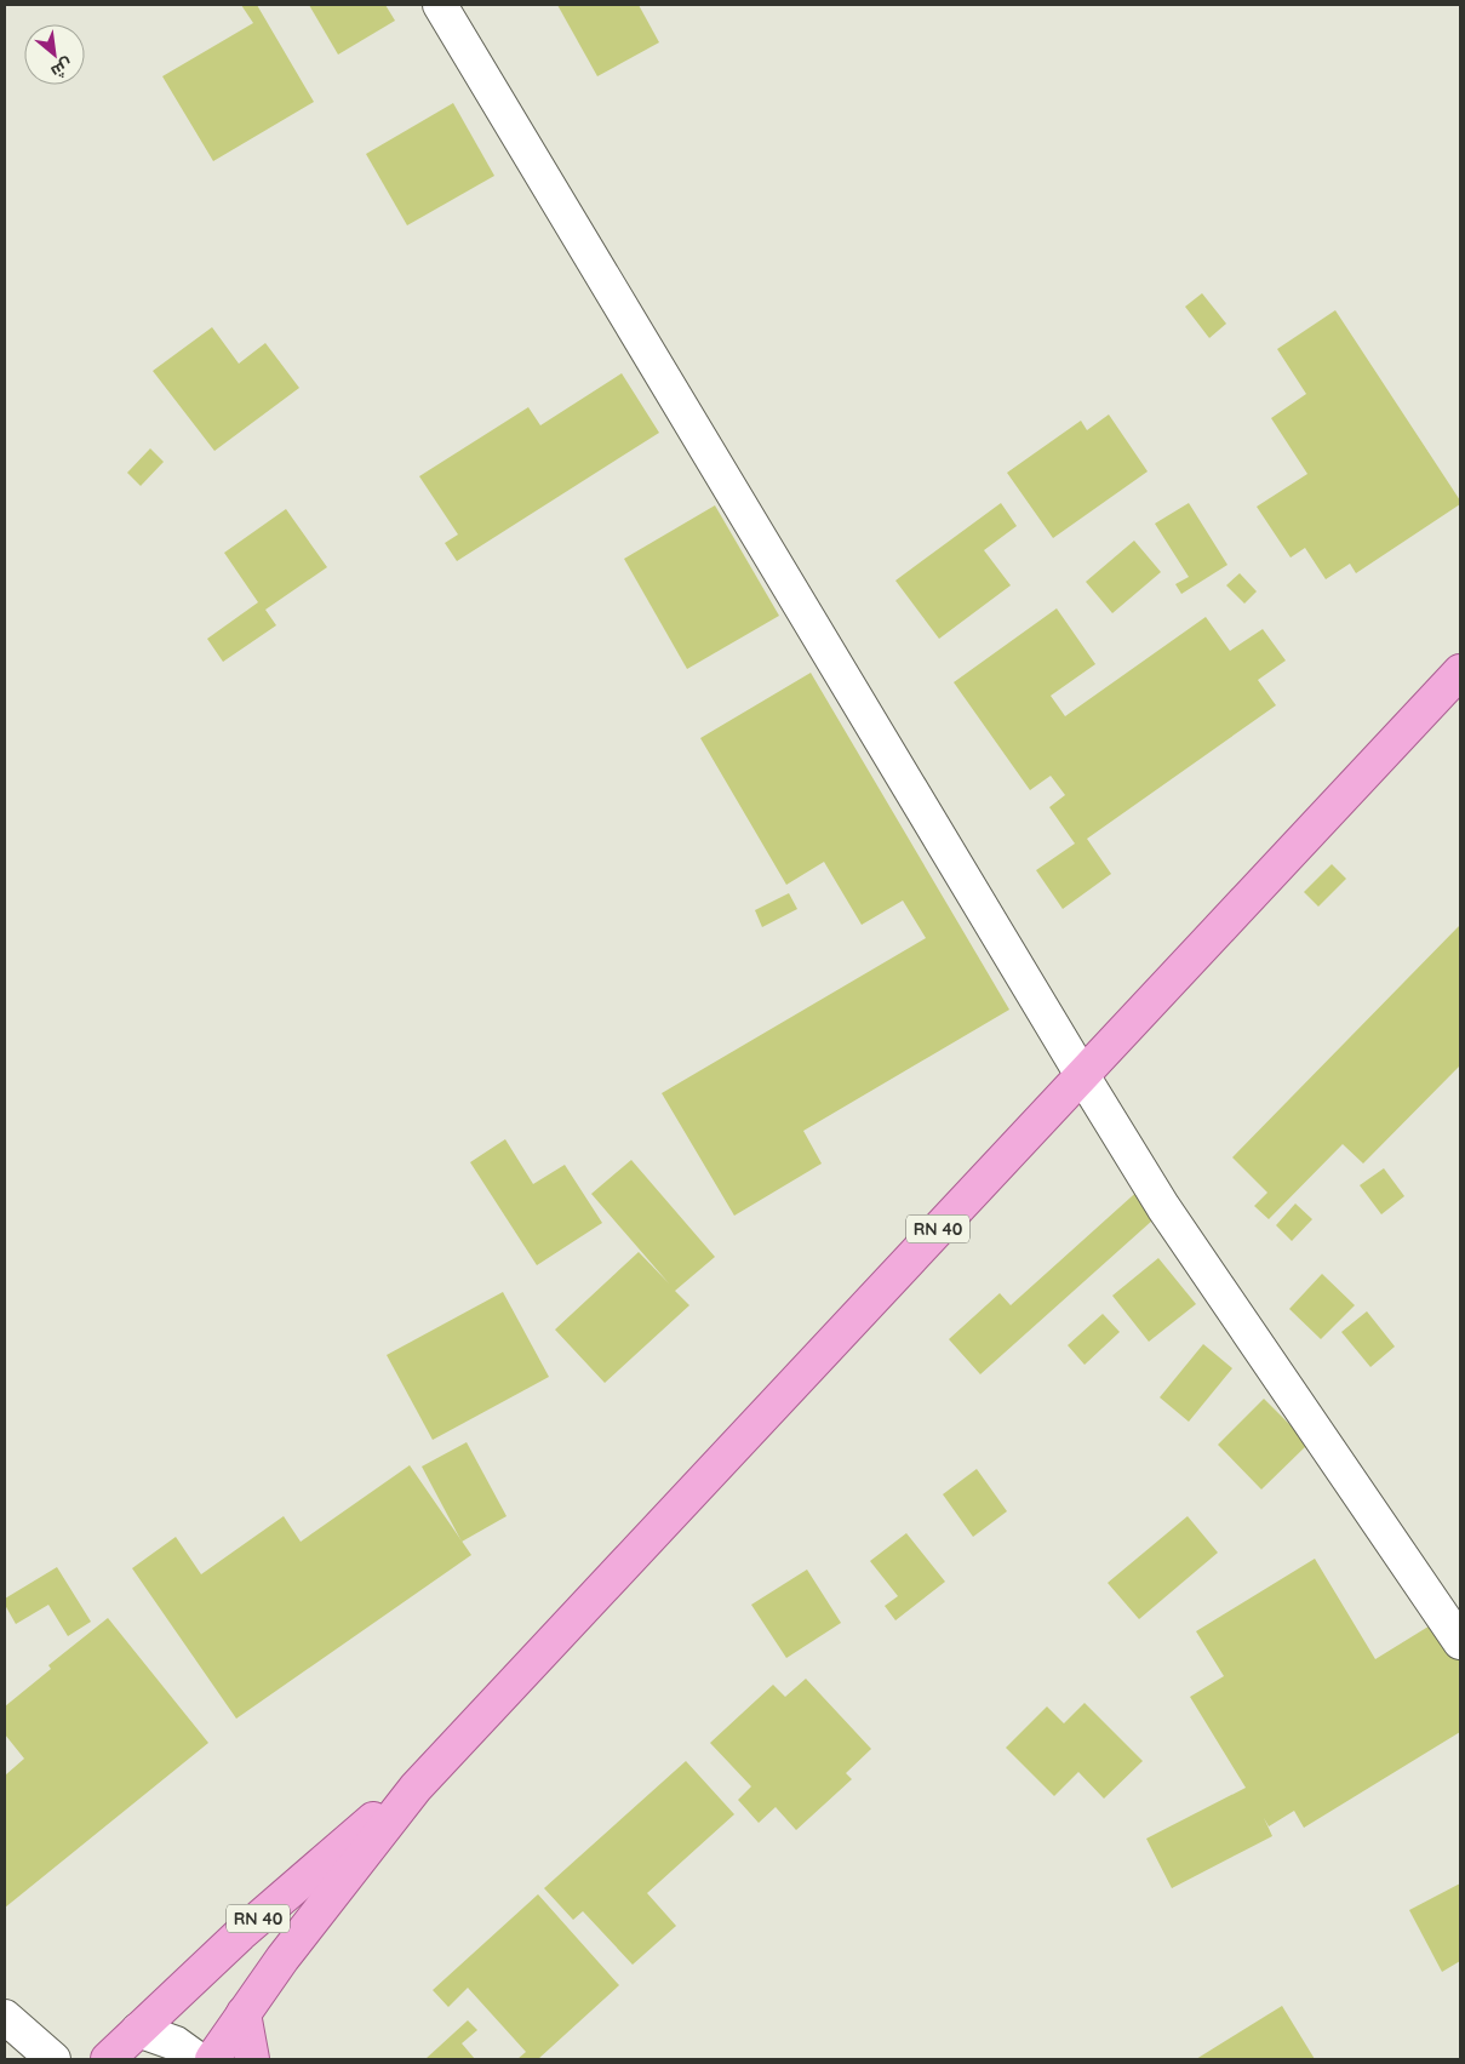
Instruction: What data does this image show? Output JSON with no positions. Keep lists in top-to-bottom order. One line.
{"streets":{"main road":["RN 40"]},"north":"bottom right"}
